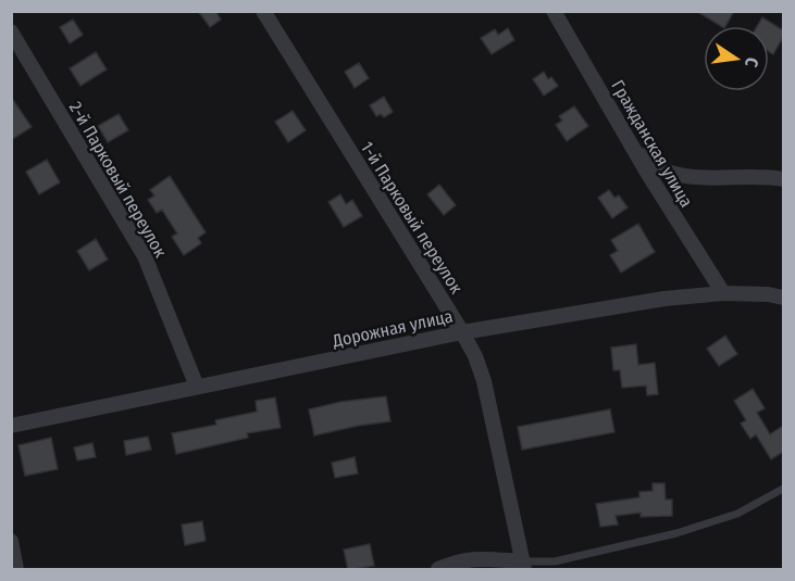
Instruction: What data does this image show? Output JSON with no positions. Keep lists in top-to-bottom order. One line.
{"streets":{"street":["Гражданская улица","2-й Парковый переулок","1-й Парковый переулок","Дорожная улица"]},"crossings":[["Гражданская улица","Дорожная улица"],["2-й Парковый переулок","Дорожная улица"],["1-й Парковый переулок","Дорожная улица"]],"north":"right"}
